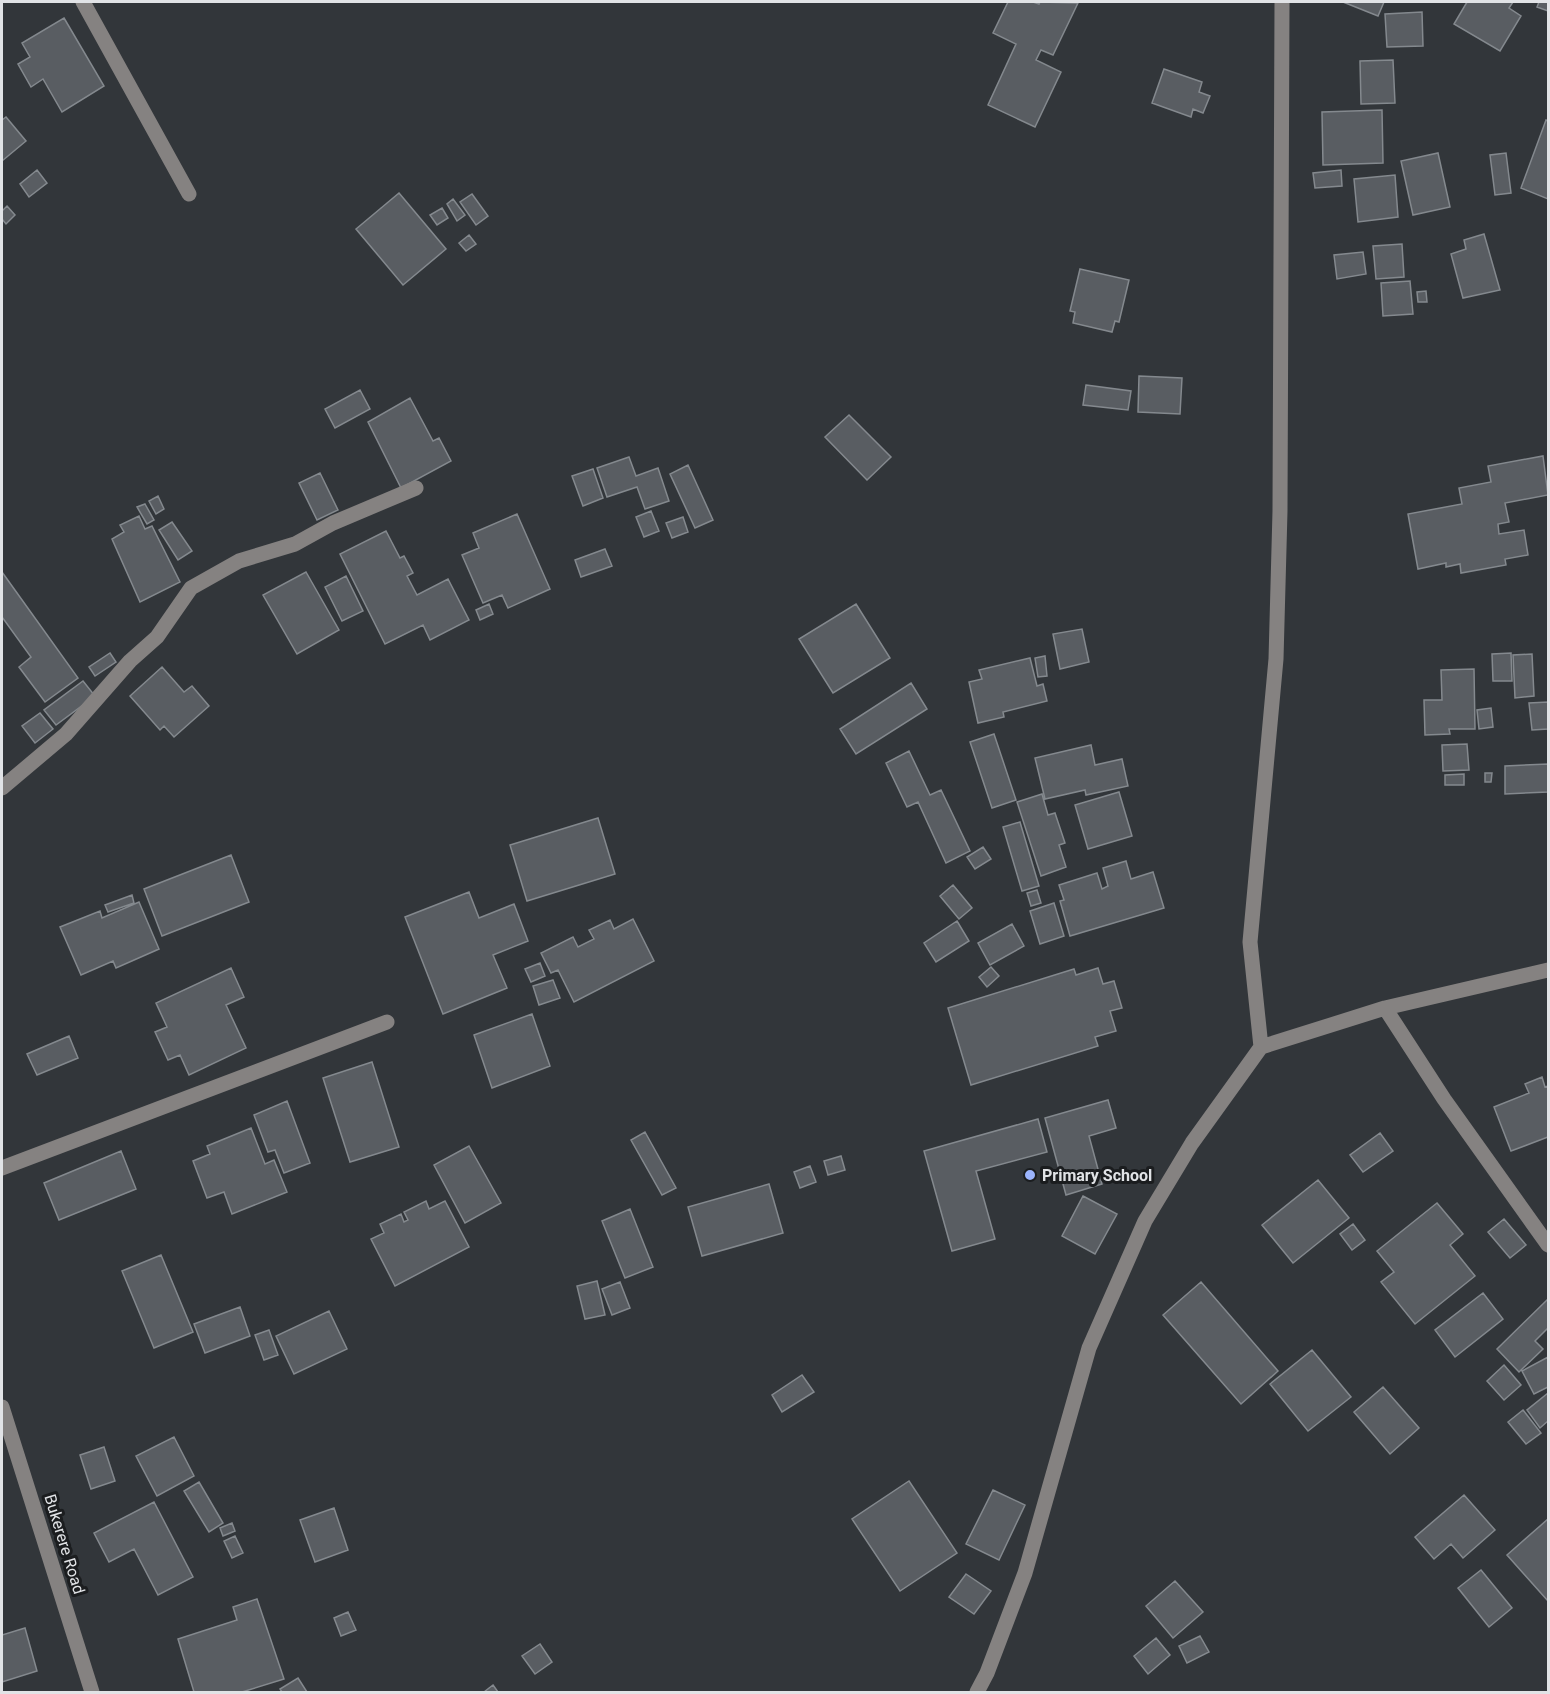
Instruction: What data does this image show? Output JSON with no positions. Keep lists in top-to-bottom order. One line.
{"streets":{"street":["Bukerere Road"]},"places":["Primary School"]}
